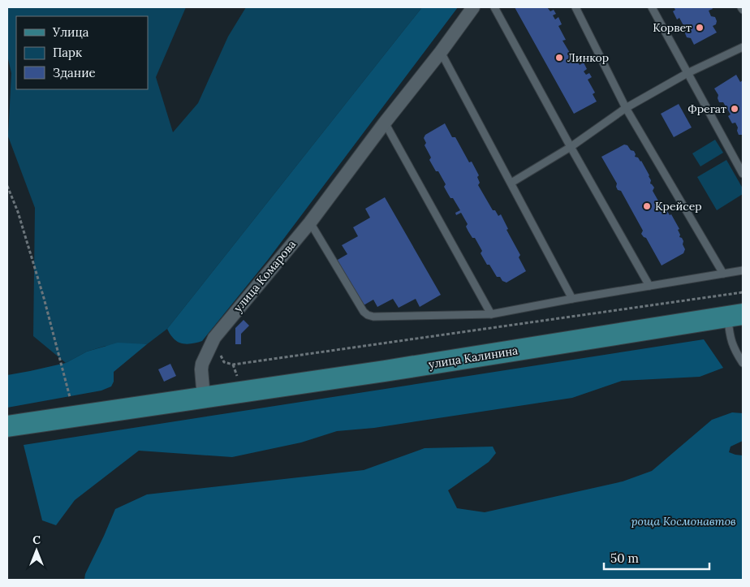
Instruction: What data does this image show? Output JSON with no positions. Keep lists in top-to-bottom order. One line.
{"streets":{"main road":["улица Калинина"],"street":["улица Комарова"]},"crossings":[["улица Комарова","улица Калинина"]],"parks":["роща Космонавтов"],"places":["Корвет","Линкор","Фрегат","Крейсер"],"legend":["Улица","Парк","Здание"],"scale_bar":"50 m","north":"top"}
